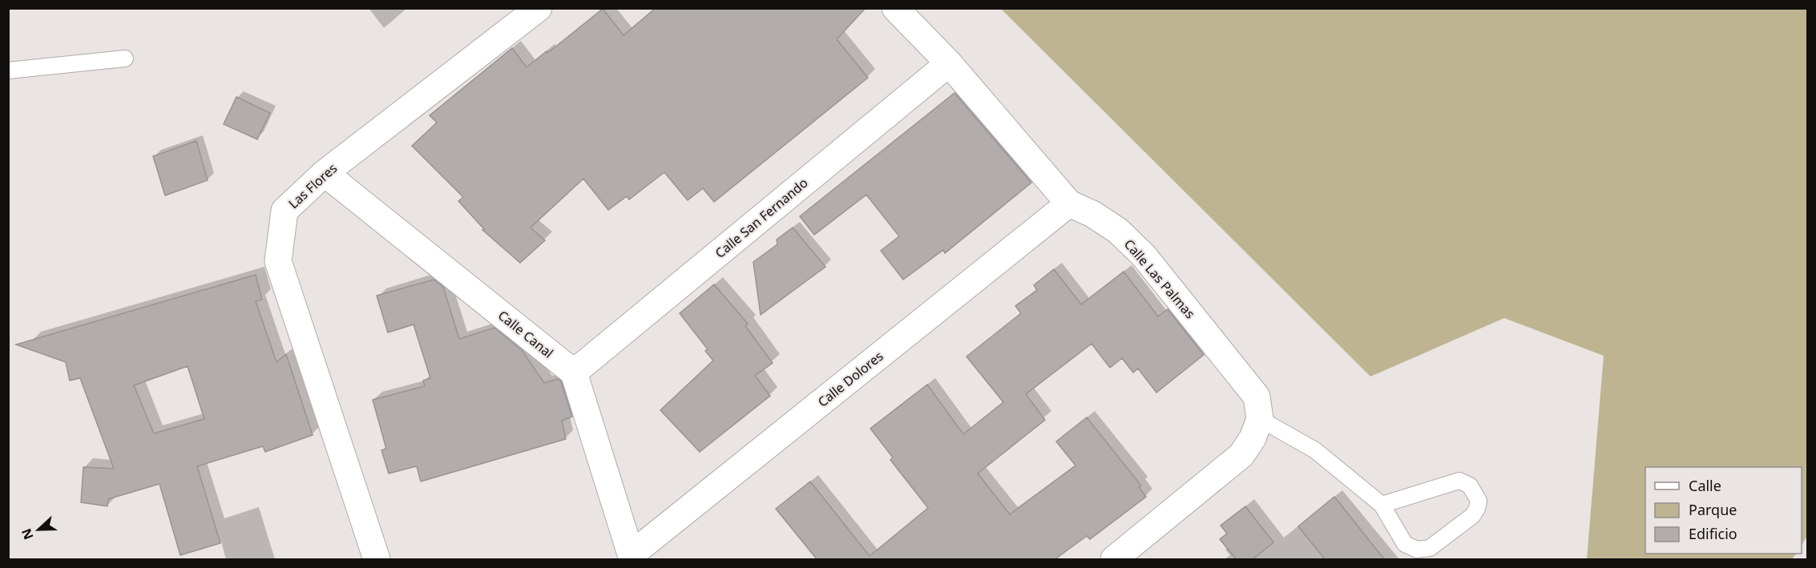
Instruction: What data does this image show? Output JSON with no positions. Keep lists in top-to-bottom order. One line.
{"streets":{"street":["Las Flores","Calle San Fernando","Calle Las Palmas","Calle Canal","Calle Dolores"]},"crossings":[["Las Flores","Calle Canal"],["Calle San Fernando","Calle Las Palmas"],["Calle San Fernando","Calle Canal"],["Calle Las Palmas","Calle Dolores"]],"legend":["Calle","Parque","Edificio"],"north":"left"}
